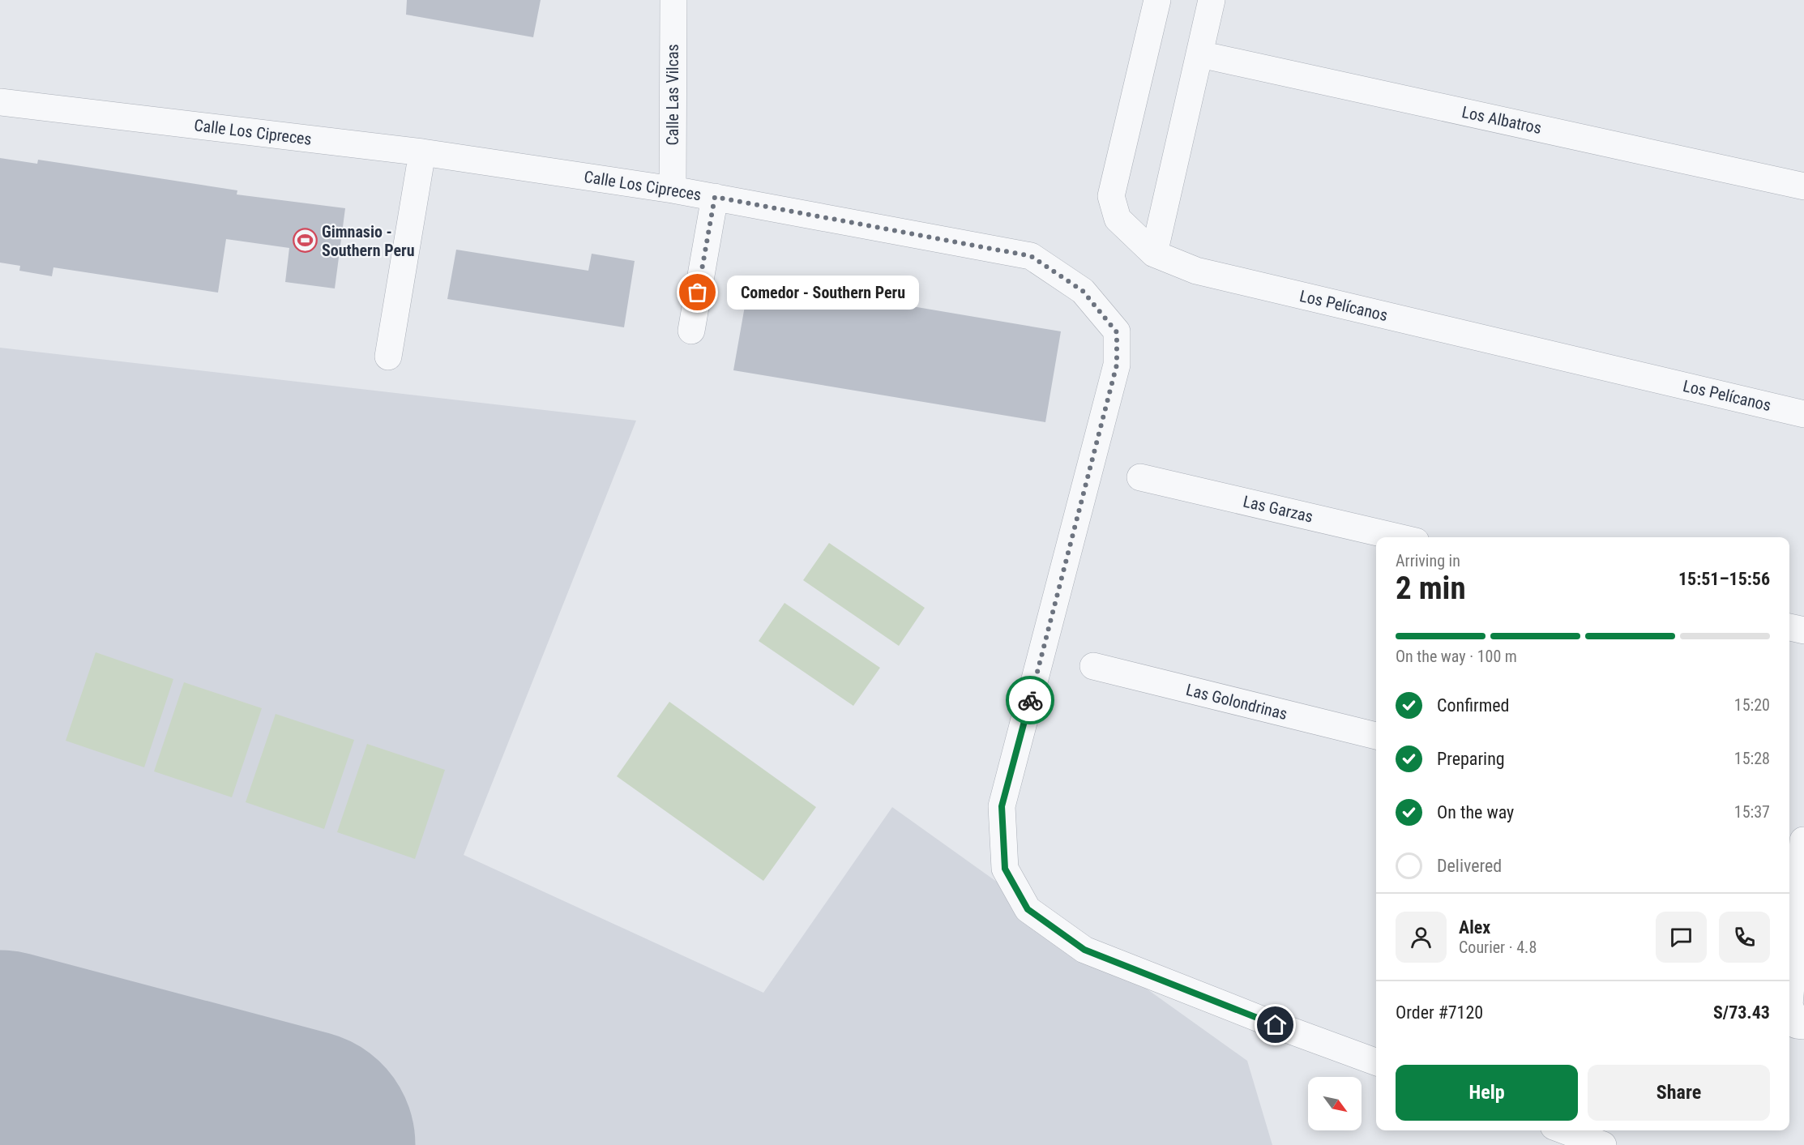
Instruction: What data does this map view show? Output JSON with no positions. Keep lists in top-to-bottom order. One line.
{"streets":{"street":["Calle Las Vilcas","Los Albatros","Calle Los Cipreces","Los Pelícanos","Las Garzas","Las Golondrinas"]},"crossings":[["Calle Las Vilcas","Calle Los Cipreces"]],"places":{"sports":["Gimnasio - Southern Peru"],"other":["Comedor - Southern Peru"]},"north":"bottom right","page":{"bubble":"Comedor - Southern Peru","heading":["2 min","Arriving in","15:51–15:56"],"panel":["Alex","Courier · 4.8","Order #7120","S/73.43"],"bar":"On the way · 100 m","list":[["Confirmed","15:20"],["Preparing","15:28"],["On the way","15:37"],"Delivered"],"buttons":["Help","Share"]}}
